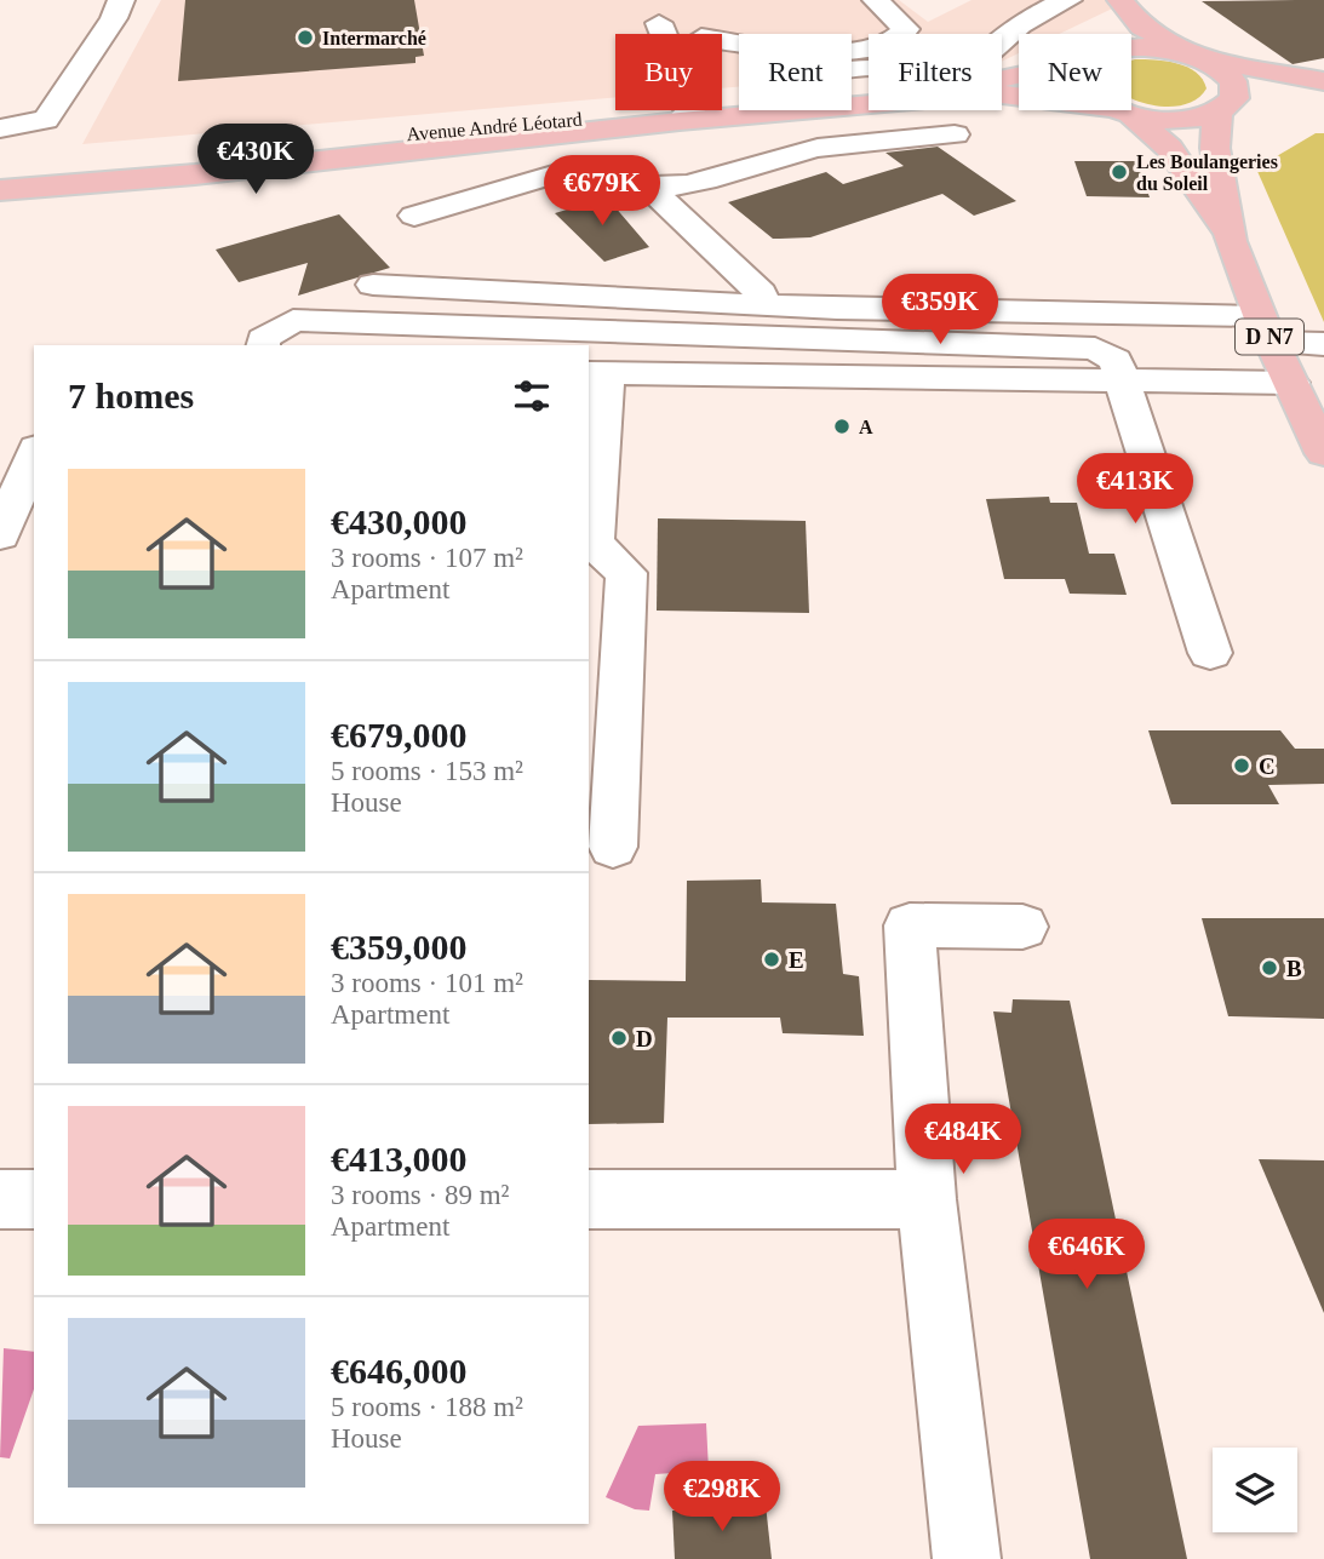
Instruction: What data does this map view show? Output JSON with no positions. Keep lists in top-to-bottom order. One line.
{"streets":{"main road":["Avenue André Léotard","D N7"]},"crossings":[["Avenue André Léotard","D N7"]],"places":["Intermarché","Les Boulangeries du Soleil","A","C","E","B","D"],"page":{"chip":["Buy","Rent","Filters","New"],"price":["€430K","€679K","€359K","€413K","€484K","€646K","€298K"],"heading":"7 homes","list":[{"name":"€430,000","note":"3 rooms · 107 m² · Apartment"},{"name":"€679,000","note":"5 rooms · 153 m² · House"},{"name":"€359,000","note":"3 rooms · 101 m² · Apartment"},{"name":"€413,000","note":"3 rooms · 89 m² · Apartment"},{"name":"€646,000","note":"5 rooms · 188 m² · House"}]}}
